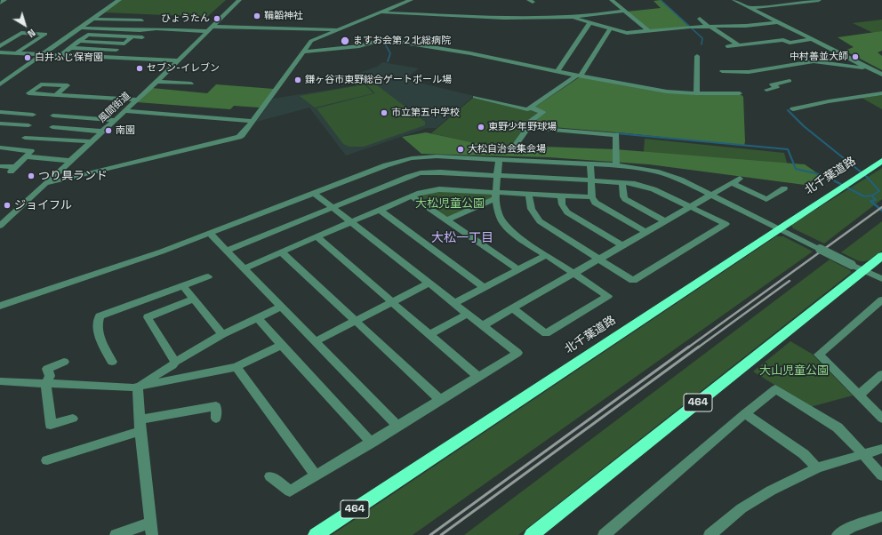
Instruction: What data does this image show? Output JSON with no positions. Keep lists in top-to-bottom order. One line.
{"streets":{"highway":["北千葉道路","464"],"street":["風間街道"]},"districts":["大松一丁目"],"parks":["大松児童公園","大山児童公園"],"places":["鞴韜神社","ひょうたん","ますお会第２北総病院","中村善並大師","白井ふじ保育園","セブン-イレブン","鎌ヶ谷市東野総合ゲートボール場","市立第五中学校","東野少年野球場","南園","大松自治会集会場","つり具ランド","ジョイフル"],"north":"bottom right"}
